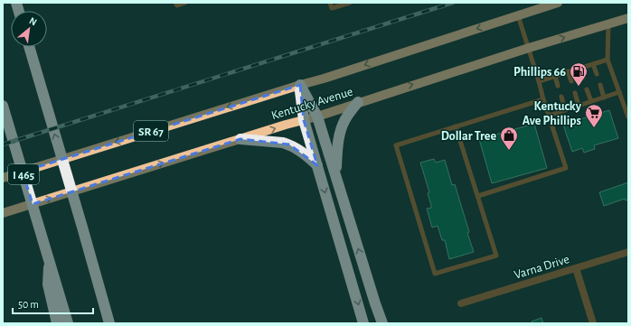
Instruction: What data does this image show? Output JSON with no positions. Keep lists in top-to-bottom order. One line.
{"streets":{"highway":["I 465"],"main road":["Kentucky Avenue","SR 67"],"street":["Varna Drive"]},"places":{"fuel station":["Phillips 66"],"supermarket":["Kentucky Ave Phillips"],"shop":["Dollar Tree"]},"scale_bar":"50 m","north":"top right"}
